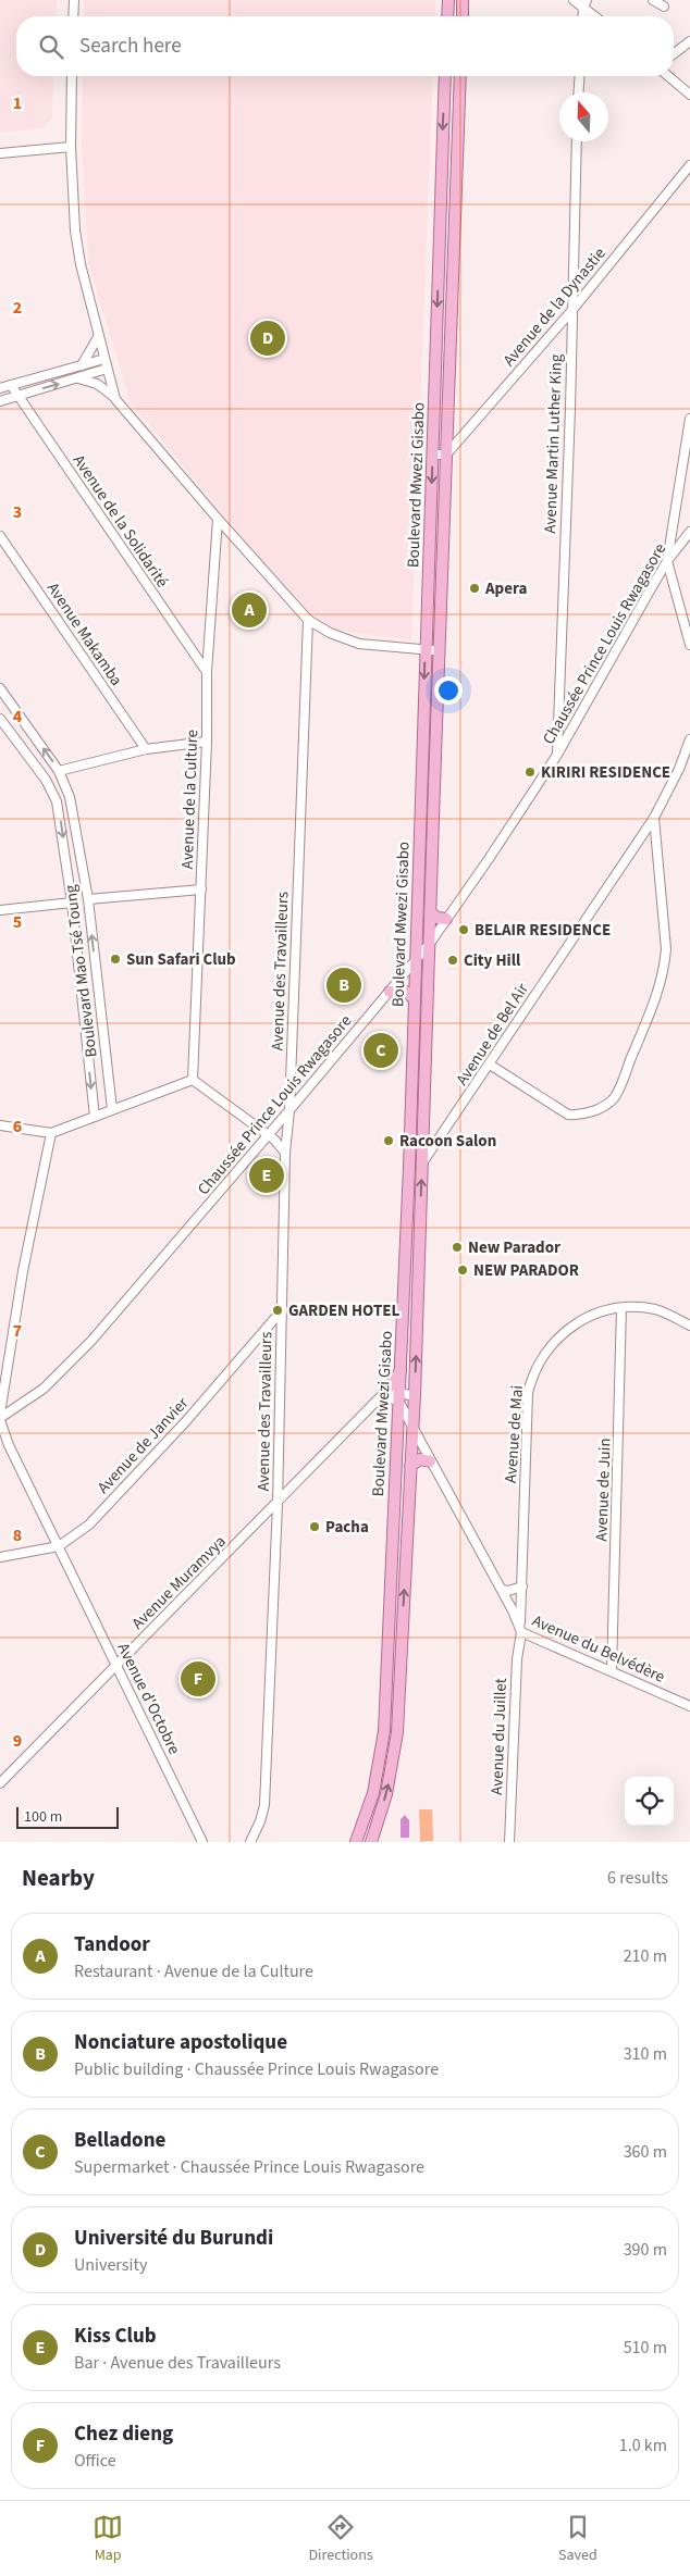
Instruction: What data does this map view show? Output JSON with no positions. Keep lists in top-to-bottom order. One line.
{"streets":{"main road":["Boulevard Mwezi Gisabo"],"street":["Avenue de la Dynastie","Avenue Martin Luther King","Avenue de la Solidarité","Avenue Makamba","Chaussée Prince Louis Rwagasore","Avenue de la Culture","Boulevard Mao Tsé Toung","Avenue des Travailleurs","Avenue de Bel Air","Avenue de Mai","Avenue de Janvier","Avenue de Juin","Avenue Muramvya","Avenue du Belvédère","Avenue d'Octobre","Avenue du Juillet"]},"crossings":[["Avenue de la Dynastie","Avenue Martin Luther King"],["Avenue de la Dynastie","Boulevard Mwezi Gisabo"],["Avenue Martin Luther King","Chaussée Prince Louis Rwagasore"],["Boulevard Mwezi Gisabo","Chaussée Prince Louis Rwagasore"],["Boulevard Mwezi Gisabo","Avenue de Bel Air"],["Boulevard Mwezi Gisabo","Avenue du Belvédère"],["Avenue de la Solidarité","Avenue de la Culture"],["Chaussée Prince Louis Rwagasore","Avenue des Travailleurs"],["Chaussée Prince Louis Rwagasore","Avenue d'Octobre"],["Avenue des Travailleurs","Avenue de Janvier"],["Avenue des Travailleurs","Avenue Muramvya"],["Avenue de Mai","Avenue de Juin"],["Avenue de Mai","Avenue du Belvédère"],["Avenue de Mai","Avenue du Juillet"],["Avenue de Janvier","Avenue d'Octobre"],["Avenue de Juin","Avenue du Belvédère"],["Avenue Muramvya","Avenue d'Octobre"],["Avenue du Belvédère","Avenue du Juillet"]],"places":["Apera","KIRIRI RESIDENCE","BELAIR RESIDENCE","Sun Safari Club","City Hill","Racoon Salon","New Parador","NEW PARADOR","GARDEN HOTEL","Pacha"],"scale_bar":"100 m","north":"top","page":{"search":"Search here","pins":["D","A","B","C","E","F"],"scale":"100 m","heading":["Nearby","6 results"],"list":[{"mark":"A","name":"Tandoor","note":"Restaurant · Avenue de la Culture","value":"210 m"},{"mark":"B","name":"Nonciature apostolique","note":"Public building · Chaussée Prince Louis Rwagasore","value":"310 m"},{"mark":"C","name":"Belladone","note":"Supermarket · Chaussée Prince Louis Rwagasore","value":"360 m"},{"mark":"D","name":"Université du Burundi","note":"University","value":"390 m"},{"mark":"E","name":"Kiss Club","note":"Bar · Avenue des Travailleurs","value":"510 m"},{"mark":"F","name":"Chez dieng","note":"Office","value":"1.0 km"}],"nav":["Map","Directions","Saved"]},"grid":{"rows":["1","2","3","4","5","6","7","8","9"]}}
